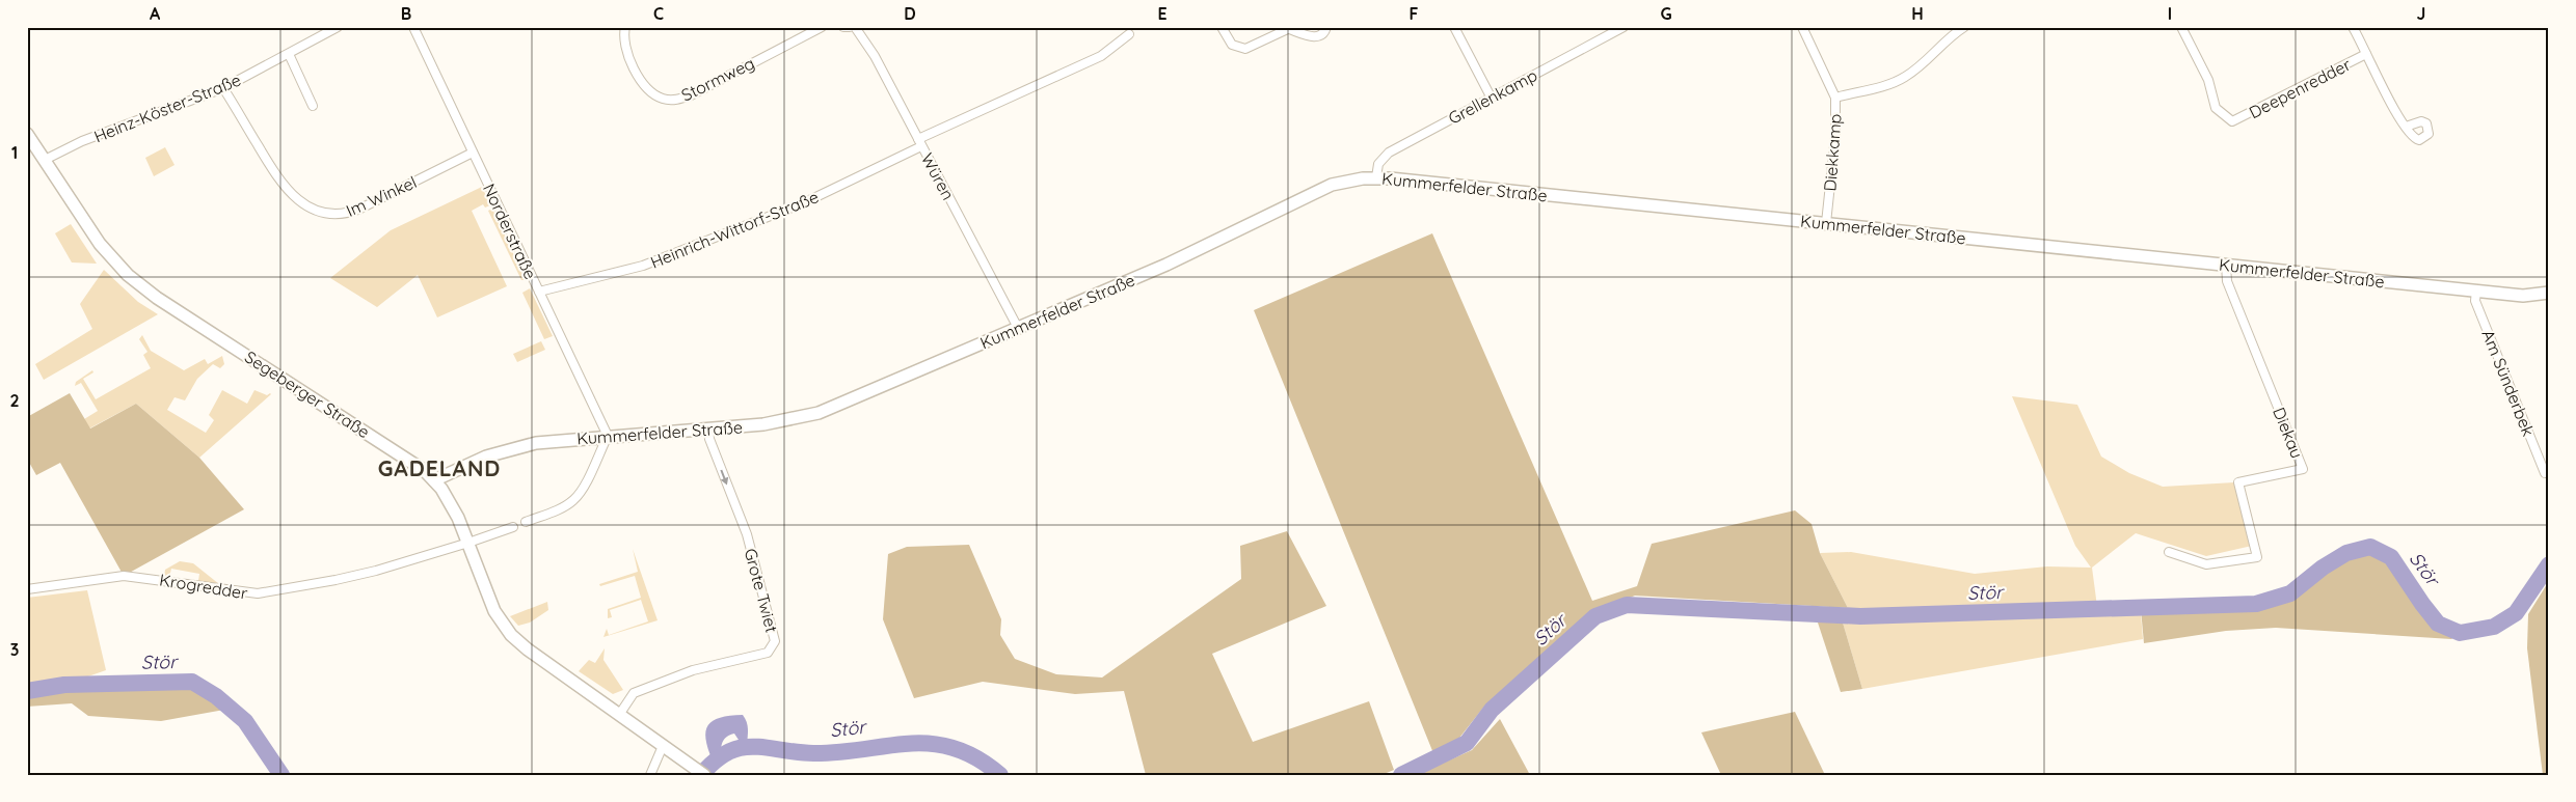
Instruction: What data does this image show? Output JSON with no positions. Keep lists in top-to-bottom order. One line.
{"streets":{"street":["Stormweg","Deepenredder","Grellenkamp","Heinz-Köster-Straße","Diekkamp","Würen","Kummerfelder Straße","Im Winkel","Heinrich-Wittorf-Straße","Norderstraße","Am Sünderbek","Segeberger Straße","Diekau","Krogredder","Grote Twiet"]},"crossings":[["Grellenkamp","Kummerfelder Straße"],["Heinz-Köster-Straße","Im Winkel"],["Heinz-Köster-Straße","Segeberger Straße"],["Diekkamp","Kummerfelder Straße"],["Würen","Kummerfelder Straße"],["Würen","Heinrich-Wittorf-Straße"],["Kummerfelder Straße","Norderstraße"],["Kummerfelder Straße","Am Sünderbek"],["Kummerfelder Straße","Segeberger Straße"],["Kummerfelder Straße","Diekau"],["Kummerfelder Straße","Grote Twiet"],["Im Winkel","Norderstraße"],["Heinrich-Wittorf-Straße","Norderstraße"],["Segeberger Straße","Krogredder"],["Segeberger Straße","Grote Twiet"]],"districts":["GADELAND"],"water":["Stör"],"grid":{"columns":["A","B","C","D","E","F","G","H","I","J"],"rows":["1","2","3"]}}
